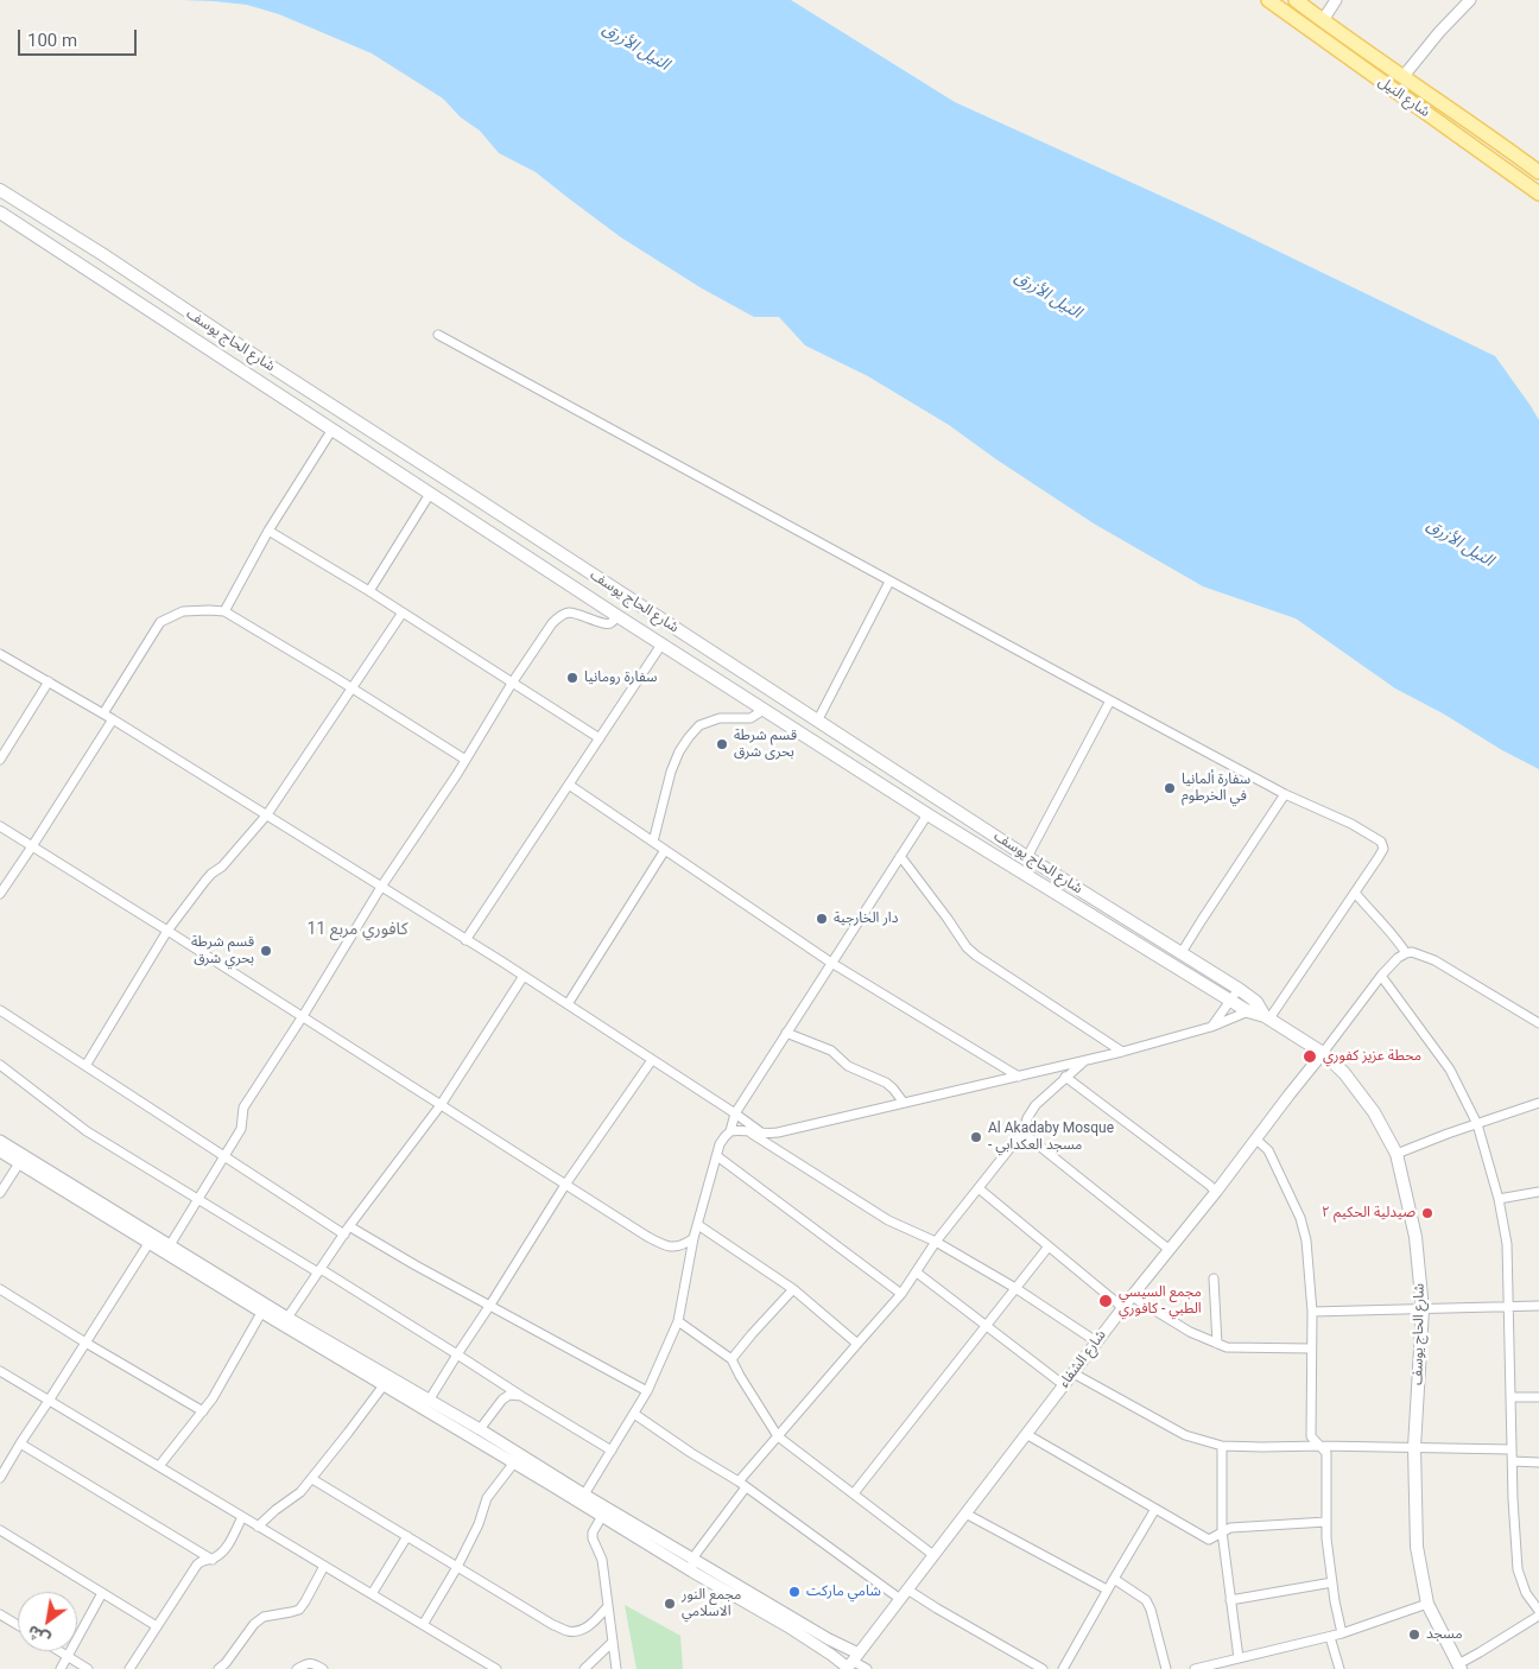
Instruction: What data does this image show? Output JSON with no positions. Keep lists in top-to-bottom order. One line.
{"streets":{"main road":["شارع النيل","شارع الحاج يوسف"],"street":["شارع الشفاء"]},"crossings":[["شارع الحاج يوسف","شارع الشفاء"]],"districts":["كافوري مربع 11"],"water":["النيل الأزرق"],"places":["سفارة رومانيا","قسم شرطة بحرى شرق","سفارة ألمانيا في الخرطوم","دار الخارجية","قسم شرطة بحري شرق","محطة عزيز كفوري","Al Akadaby Mosque - مسجد العكدابي","صيدلية الحكيم ٢","مجمع السيسي الطبي - كافوري","شامي ماركت","مجمع النور الاسلامي","مسجد"],"scale_bar":"100 m","north":"bottom left"}
